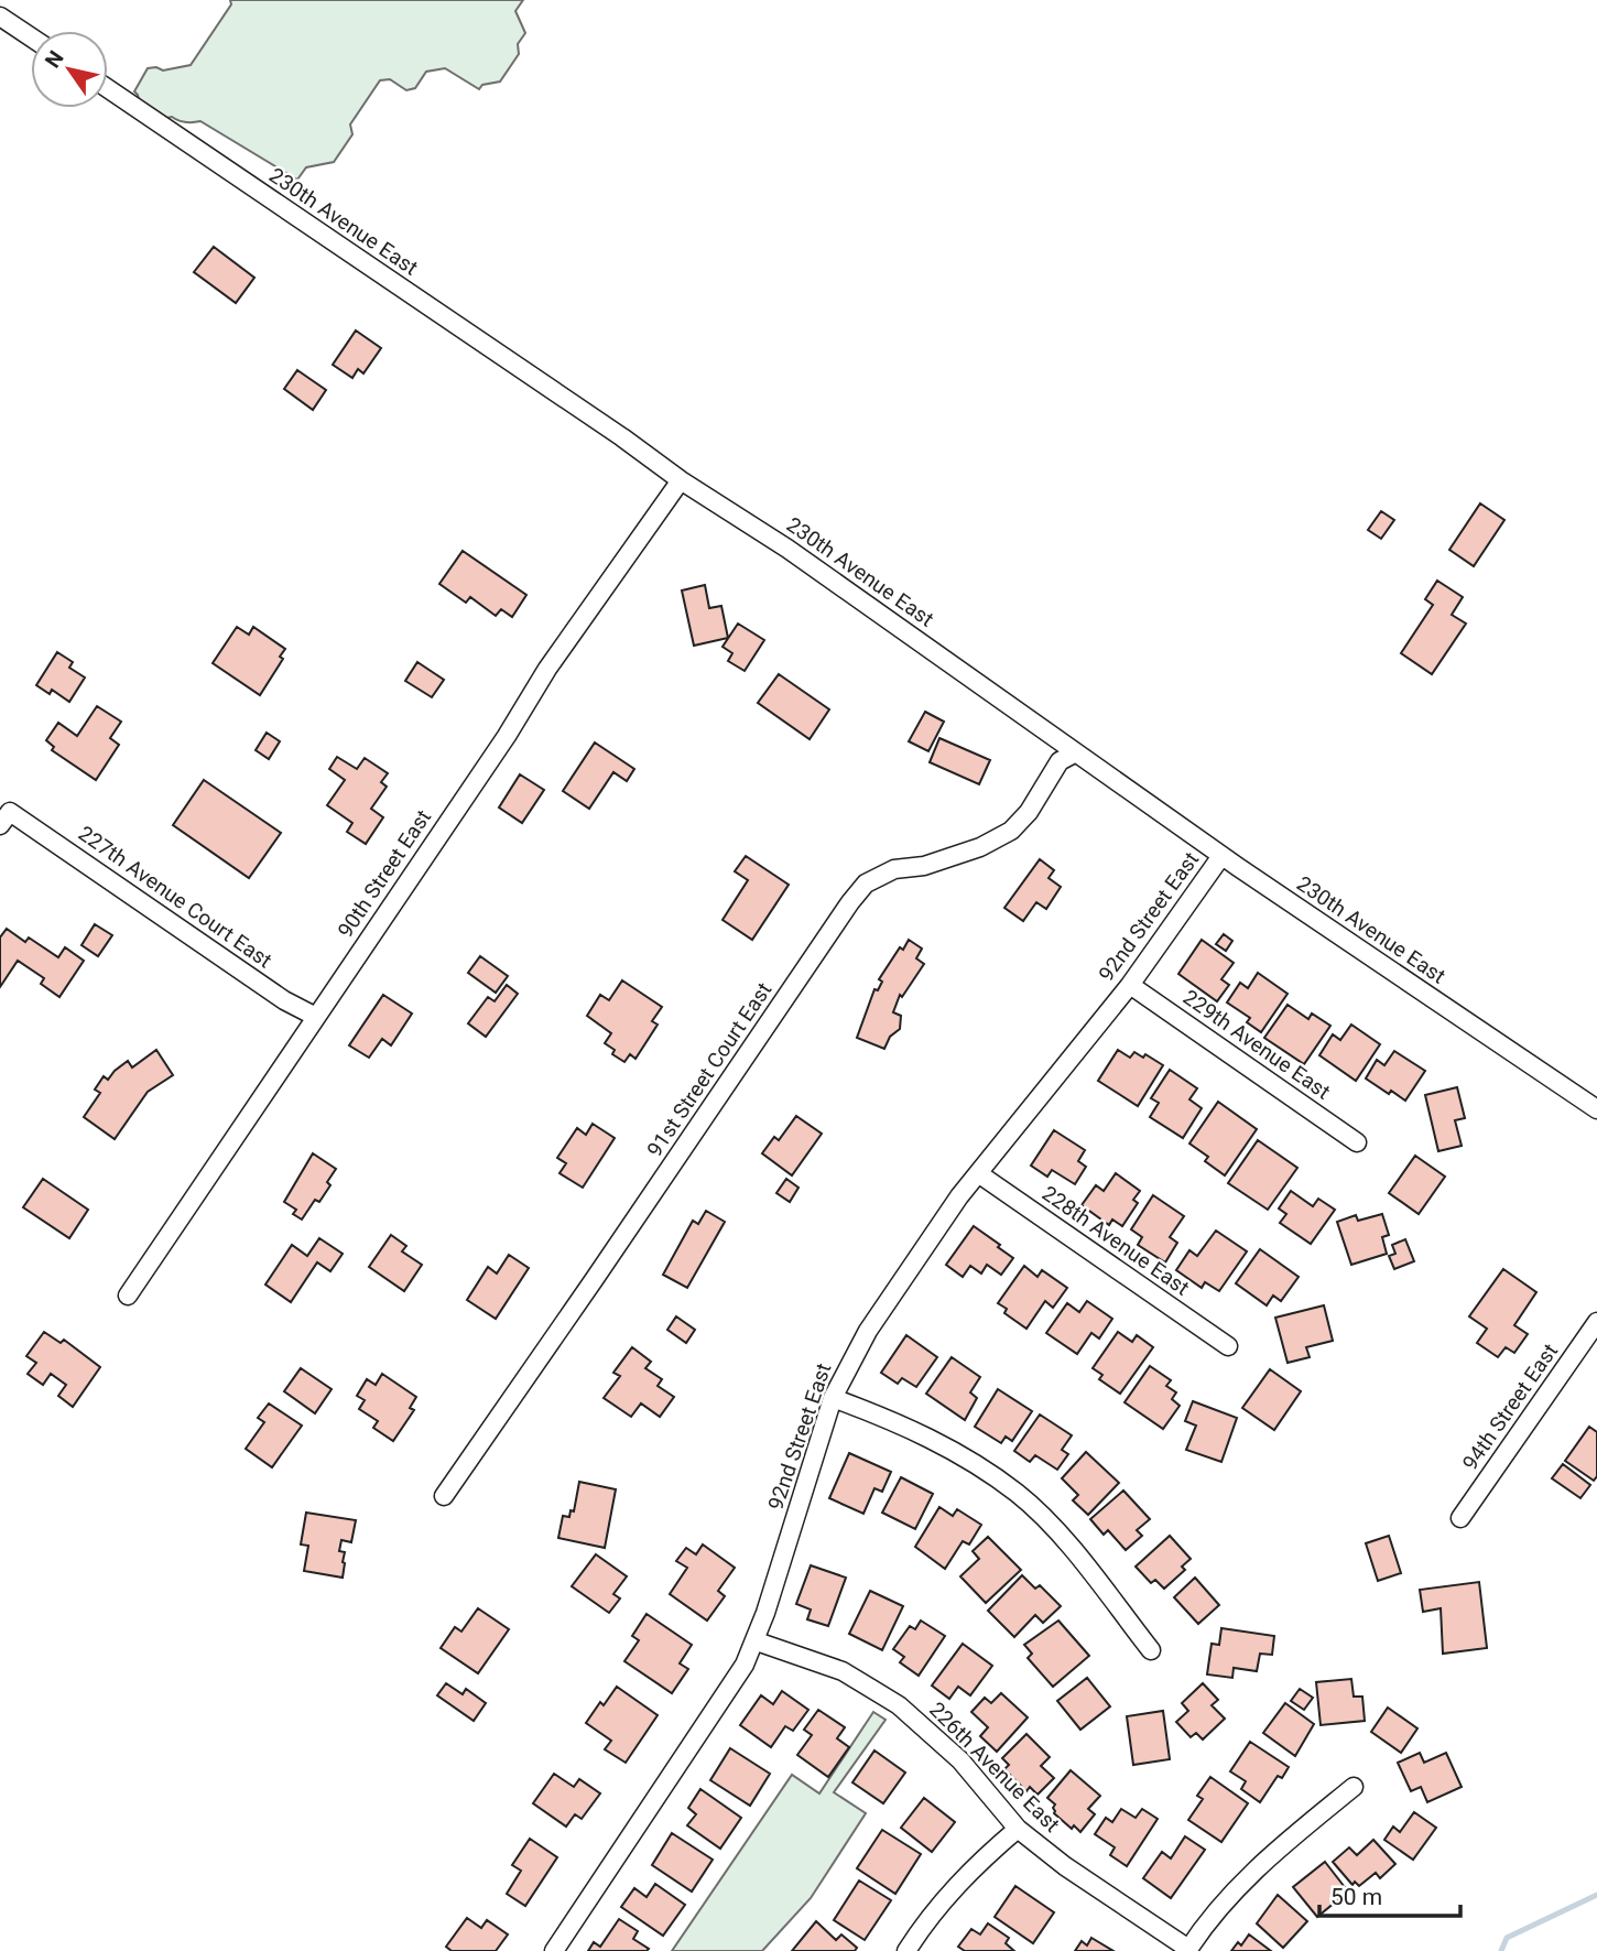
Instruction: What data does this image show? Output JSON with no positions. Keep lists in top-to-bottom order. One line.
{"streets":{"street":["230th Avenue East","90th Street East","227th Avenue Court East","92nd Street East","229th Avenue East","91st Street Court East","228th Avenue East","94th Street East","226th Avenue East"]},"crossings":[["230th Avenue East","90th Street East"],["230th Avenue East","92nd Street East"],["230th Avenue East","91st Street Court East"],["90th Street East","227th Avenue Court East"],["92nd Street East","229th Avenue East"],["92nd Street East","228th Avenue East"],["92nd Street East","226th Avenue East"]],"scale_bar":"50 m","north":"top left"}
